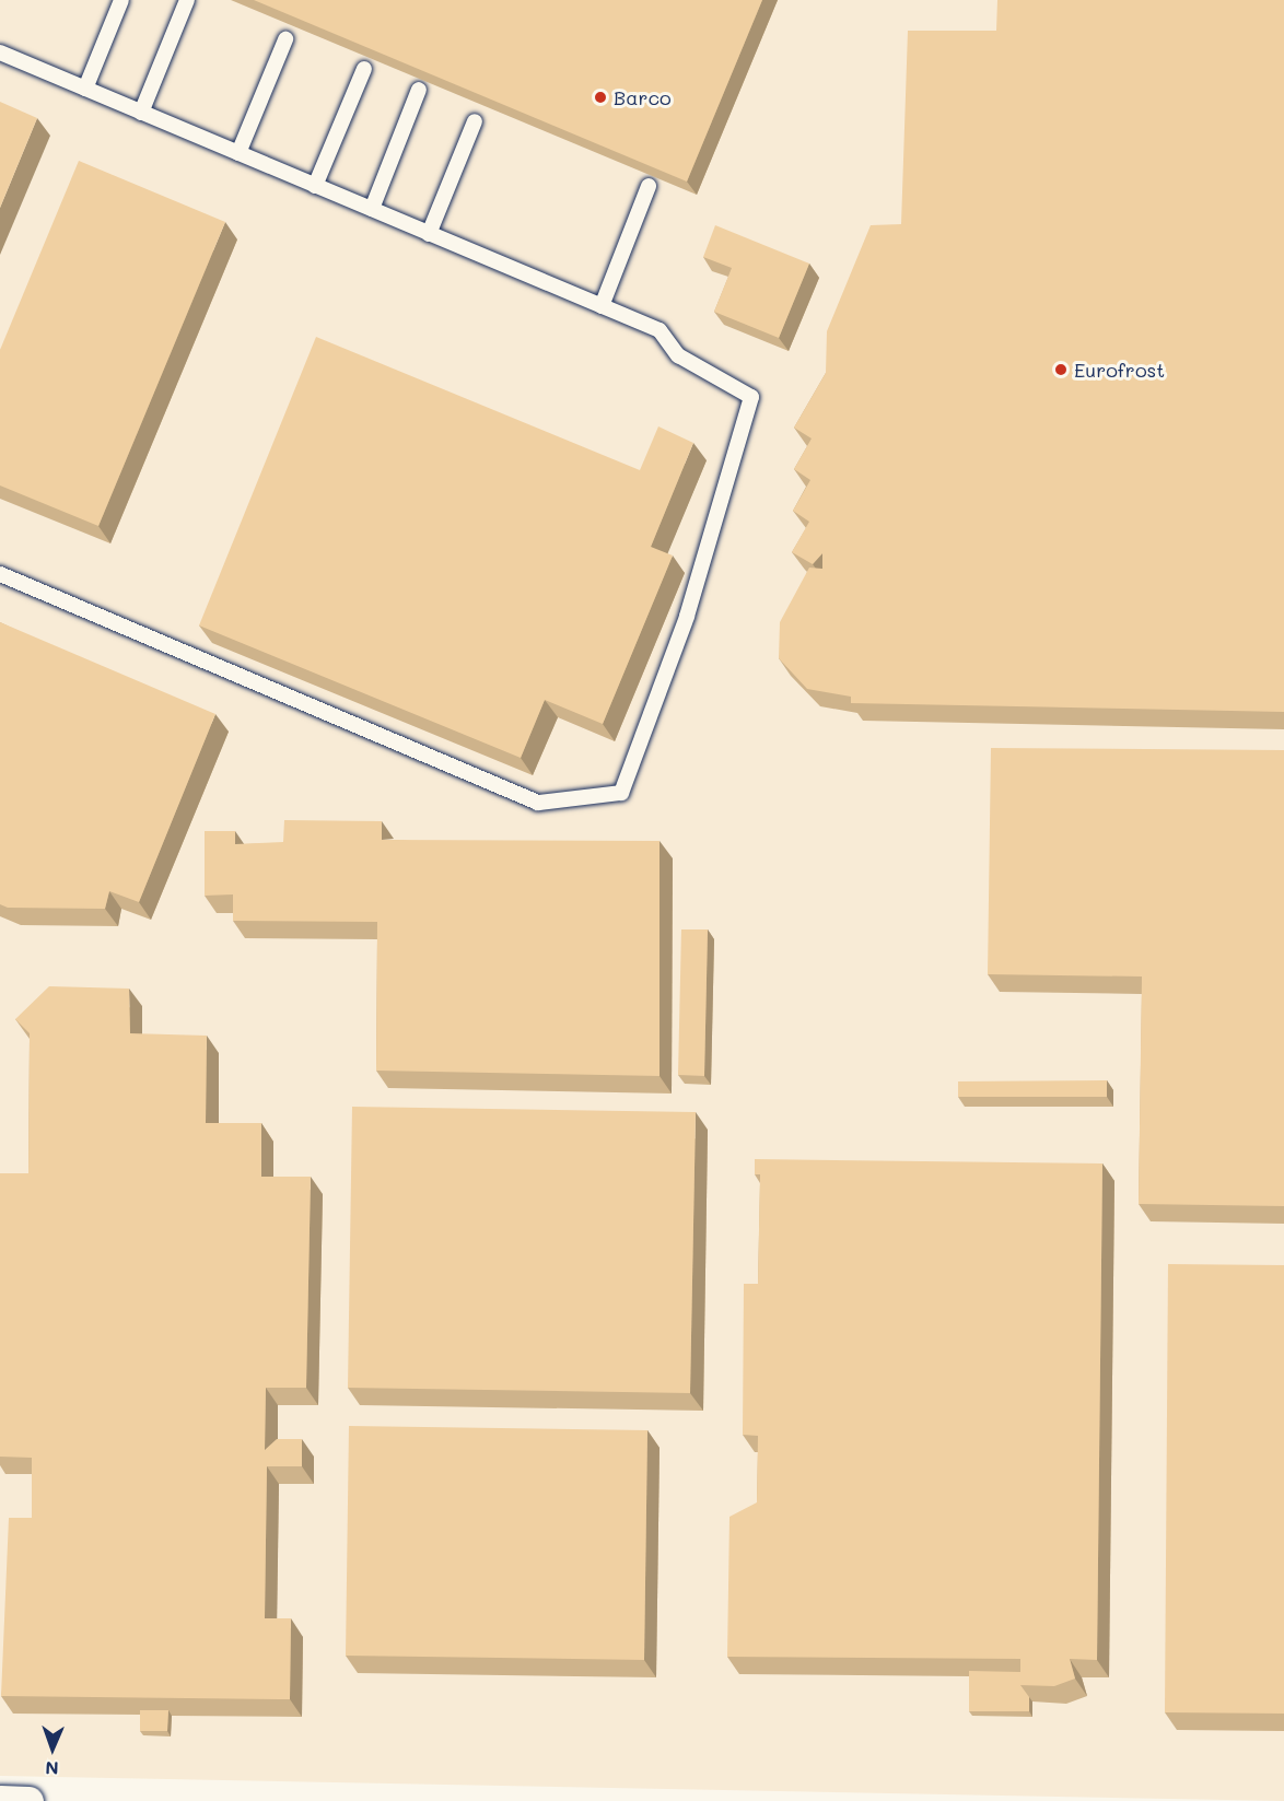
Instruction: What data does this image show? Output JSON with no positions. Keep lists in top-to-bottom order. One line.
{"places":["Barco","Eurofrost"],"north":"bottom"}
